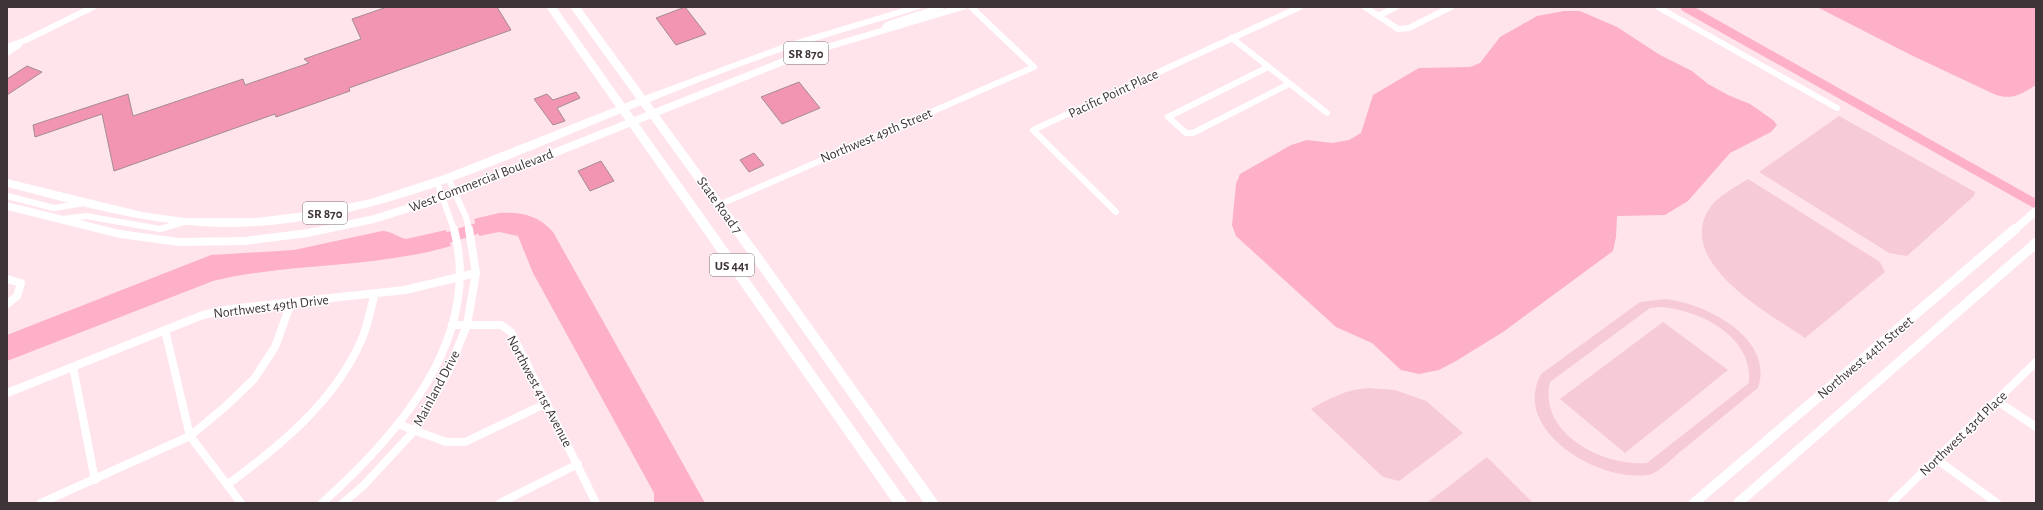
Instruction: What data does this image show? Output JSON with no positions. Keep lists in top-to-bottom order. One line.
{"streets":{"main road":["SR 870","West Commercial Boulevard","State Road 7","US 441"],"street":["Pacific Point Place","Northwest 49th Street","Northwest 49th Drive","Northwest 44th Street","Mainland Drive","Northwest 41st Avenue","Northwest 43rd Place"]},"crossings":[["Northwest 49th Street","State Road 7"],["West Commercial Boulevard","State Road 7"],["West Commercial Boulevard","Mainland Drive"],["Northwest 49th Drive","Mainland Drive"],["Mainland Drive","Northwest 41st Avenue"]]}
